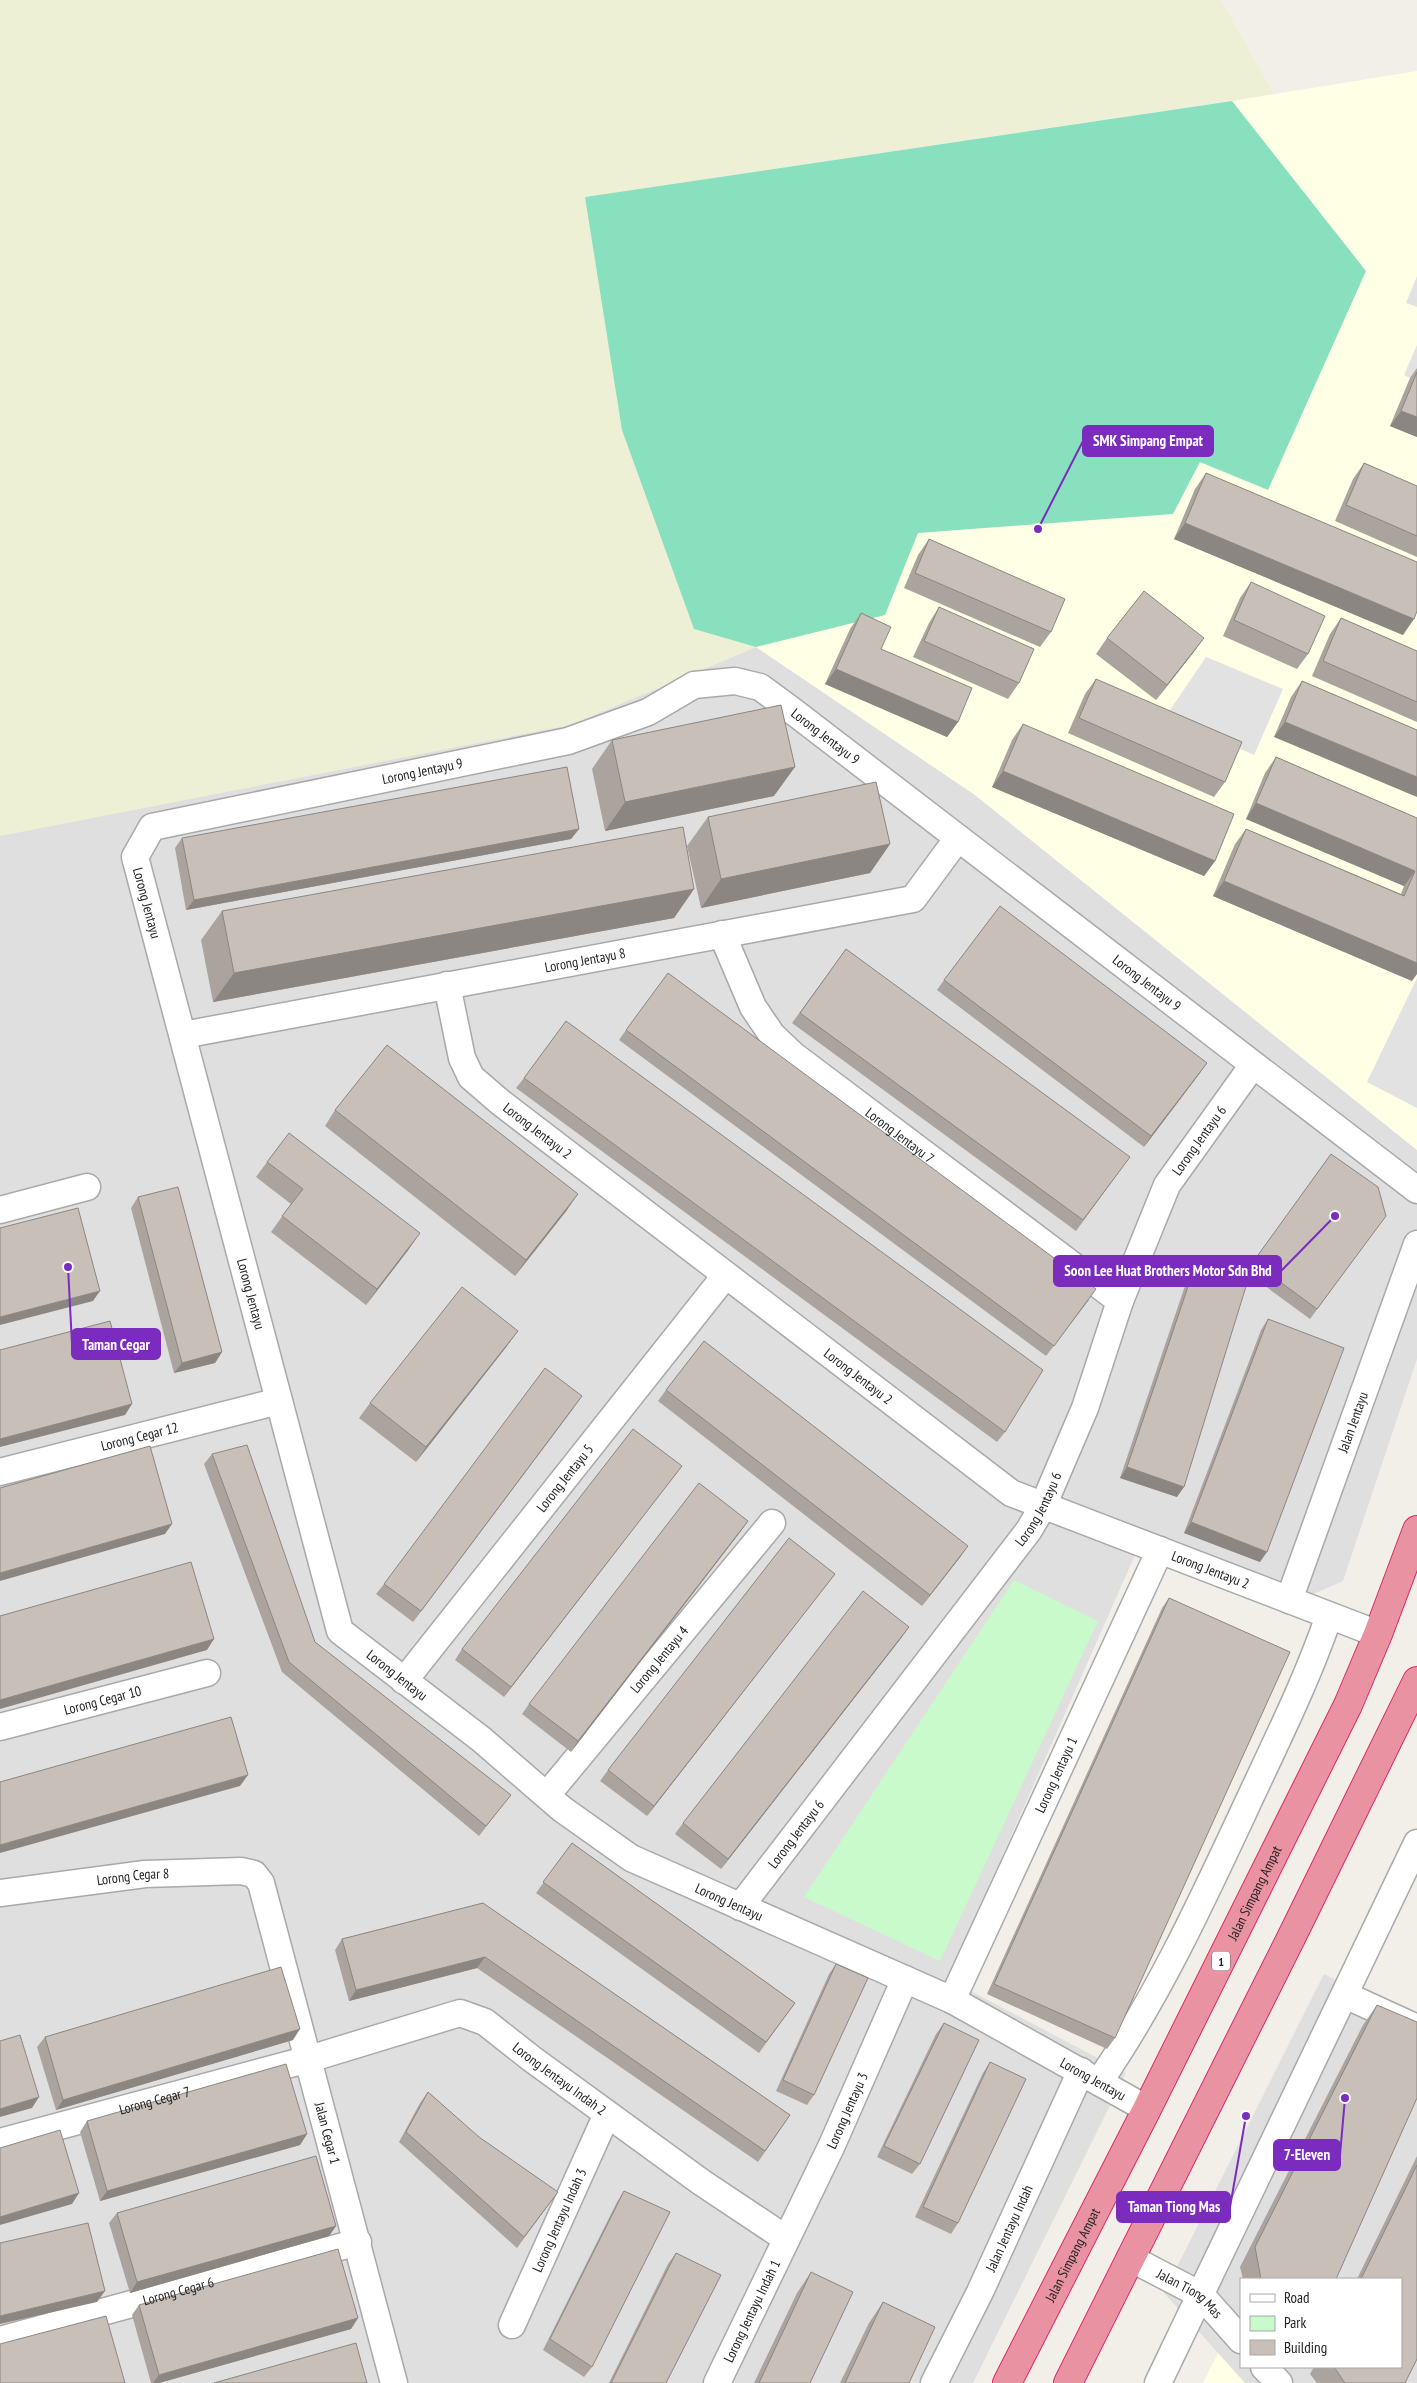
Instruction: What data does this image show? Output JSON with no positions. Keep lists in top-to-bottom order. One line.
{"streets":{"highway":["Jalan Simpang Ampat","1"],"street":["Lorong Jentayu 9","Lorong Jentayu","Lorong Jentayu 8","Lorong Jentayu 2","Lorong Jentayu 7","Lorong Jentayu 6","Jalan Jentayu","Lorong Cegar 12","Lorong Jentayu 5","Lorong Jentayu 4","Lorong Cegar 10","Lorong Jentayu 1","Lorong Cegar 8","Lorong Jentayu Indah 2","Lorong Cegar 7","Lorong Jentayu 3","Jalan Cegar 1","Lorong Jentayu Indah 3","Jalan Jentayu Indah","Lorong Cegar 6","Jalan Tiong Mas","Lorong Jentayu Indah 1"]},"crossings":[["Lorong Jentayu 9","Lorong Jentayu"],["Lorong Jentayu 9","Lorong Jentayu 8"],["Lorong Jentayu 9","Lorong Jentayu 6"],["Lorong Jentayu","Lorong Jentayu 8"],["Lorong Jentayu","Lorong Jentayu 6"],["Lorong Jentayu","Lorong Cegar 12"],["Lorong Jentayu","Lorong Jentayu 5"],["Lorong Jentayu","Lorong Jentayu 4"],["Lorong Jentayu","Lorong Jentayu 1"],["Lorong Jentayu","Jalan Simpang Ampat"],["Lorong Jentayu","Lorong Jentayu 3"],["Lorong Jentayu","Jalan Jentayu Indah"],["Lorong Jentayu 8","Lorong Jentayu 2"],["Lorong Jentayu 8","Lorong Jentayu 7"],["Lorong Jentayu 2","Lorong Jentayu 6"],["Lorong Jentayu 2","Jalan Jentayu"],["Lorong Jentayu 2","Lorong Jentayu 5"],["Lorong Jentayu 2","Lorong Jentayu 1"],["Lorong Jentayu 2","Jalan Simpang Ampat"],["Lorong Jentayu 2","Jalan Jentayu Indah"],["Lorong Jentayu 7","Lorong Jentayu 6"],["Lorong Cegar 8","Jalan Cegar 1"],["Lorong Jentayu Indah 2","Lorong Cegar 7"],["Lorong Jentayu Indah 2","Lorong Jentayu 3"],["Lorong Jentayu Indah 2","Jalan Cegar 1"],["Lorong Jentayu Indah 2","Lorong Jentayu Indah 3"],["Lorong Jentayu Indah 2","Lorong Jentayu Indah 1"],["Lorong Cegar 7","Jalan Cegar 1"],["Lorong Jentayu 3","Lorong Jentayu Indah 1"],["Jalan Cegar 1","Lorong Cegar 6"]],"places":["SMK Simpang Empat","Soon Lee Huat Brothers Motor Sdn Bhd","Taman Cegar","7-Eleven","Taman Tiong Mas"],"legend":["Road","Park","Building"]}
